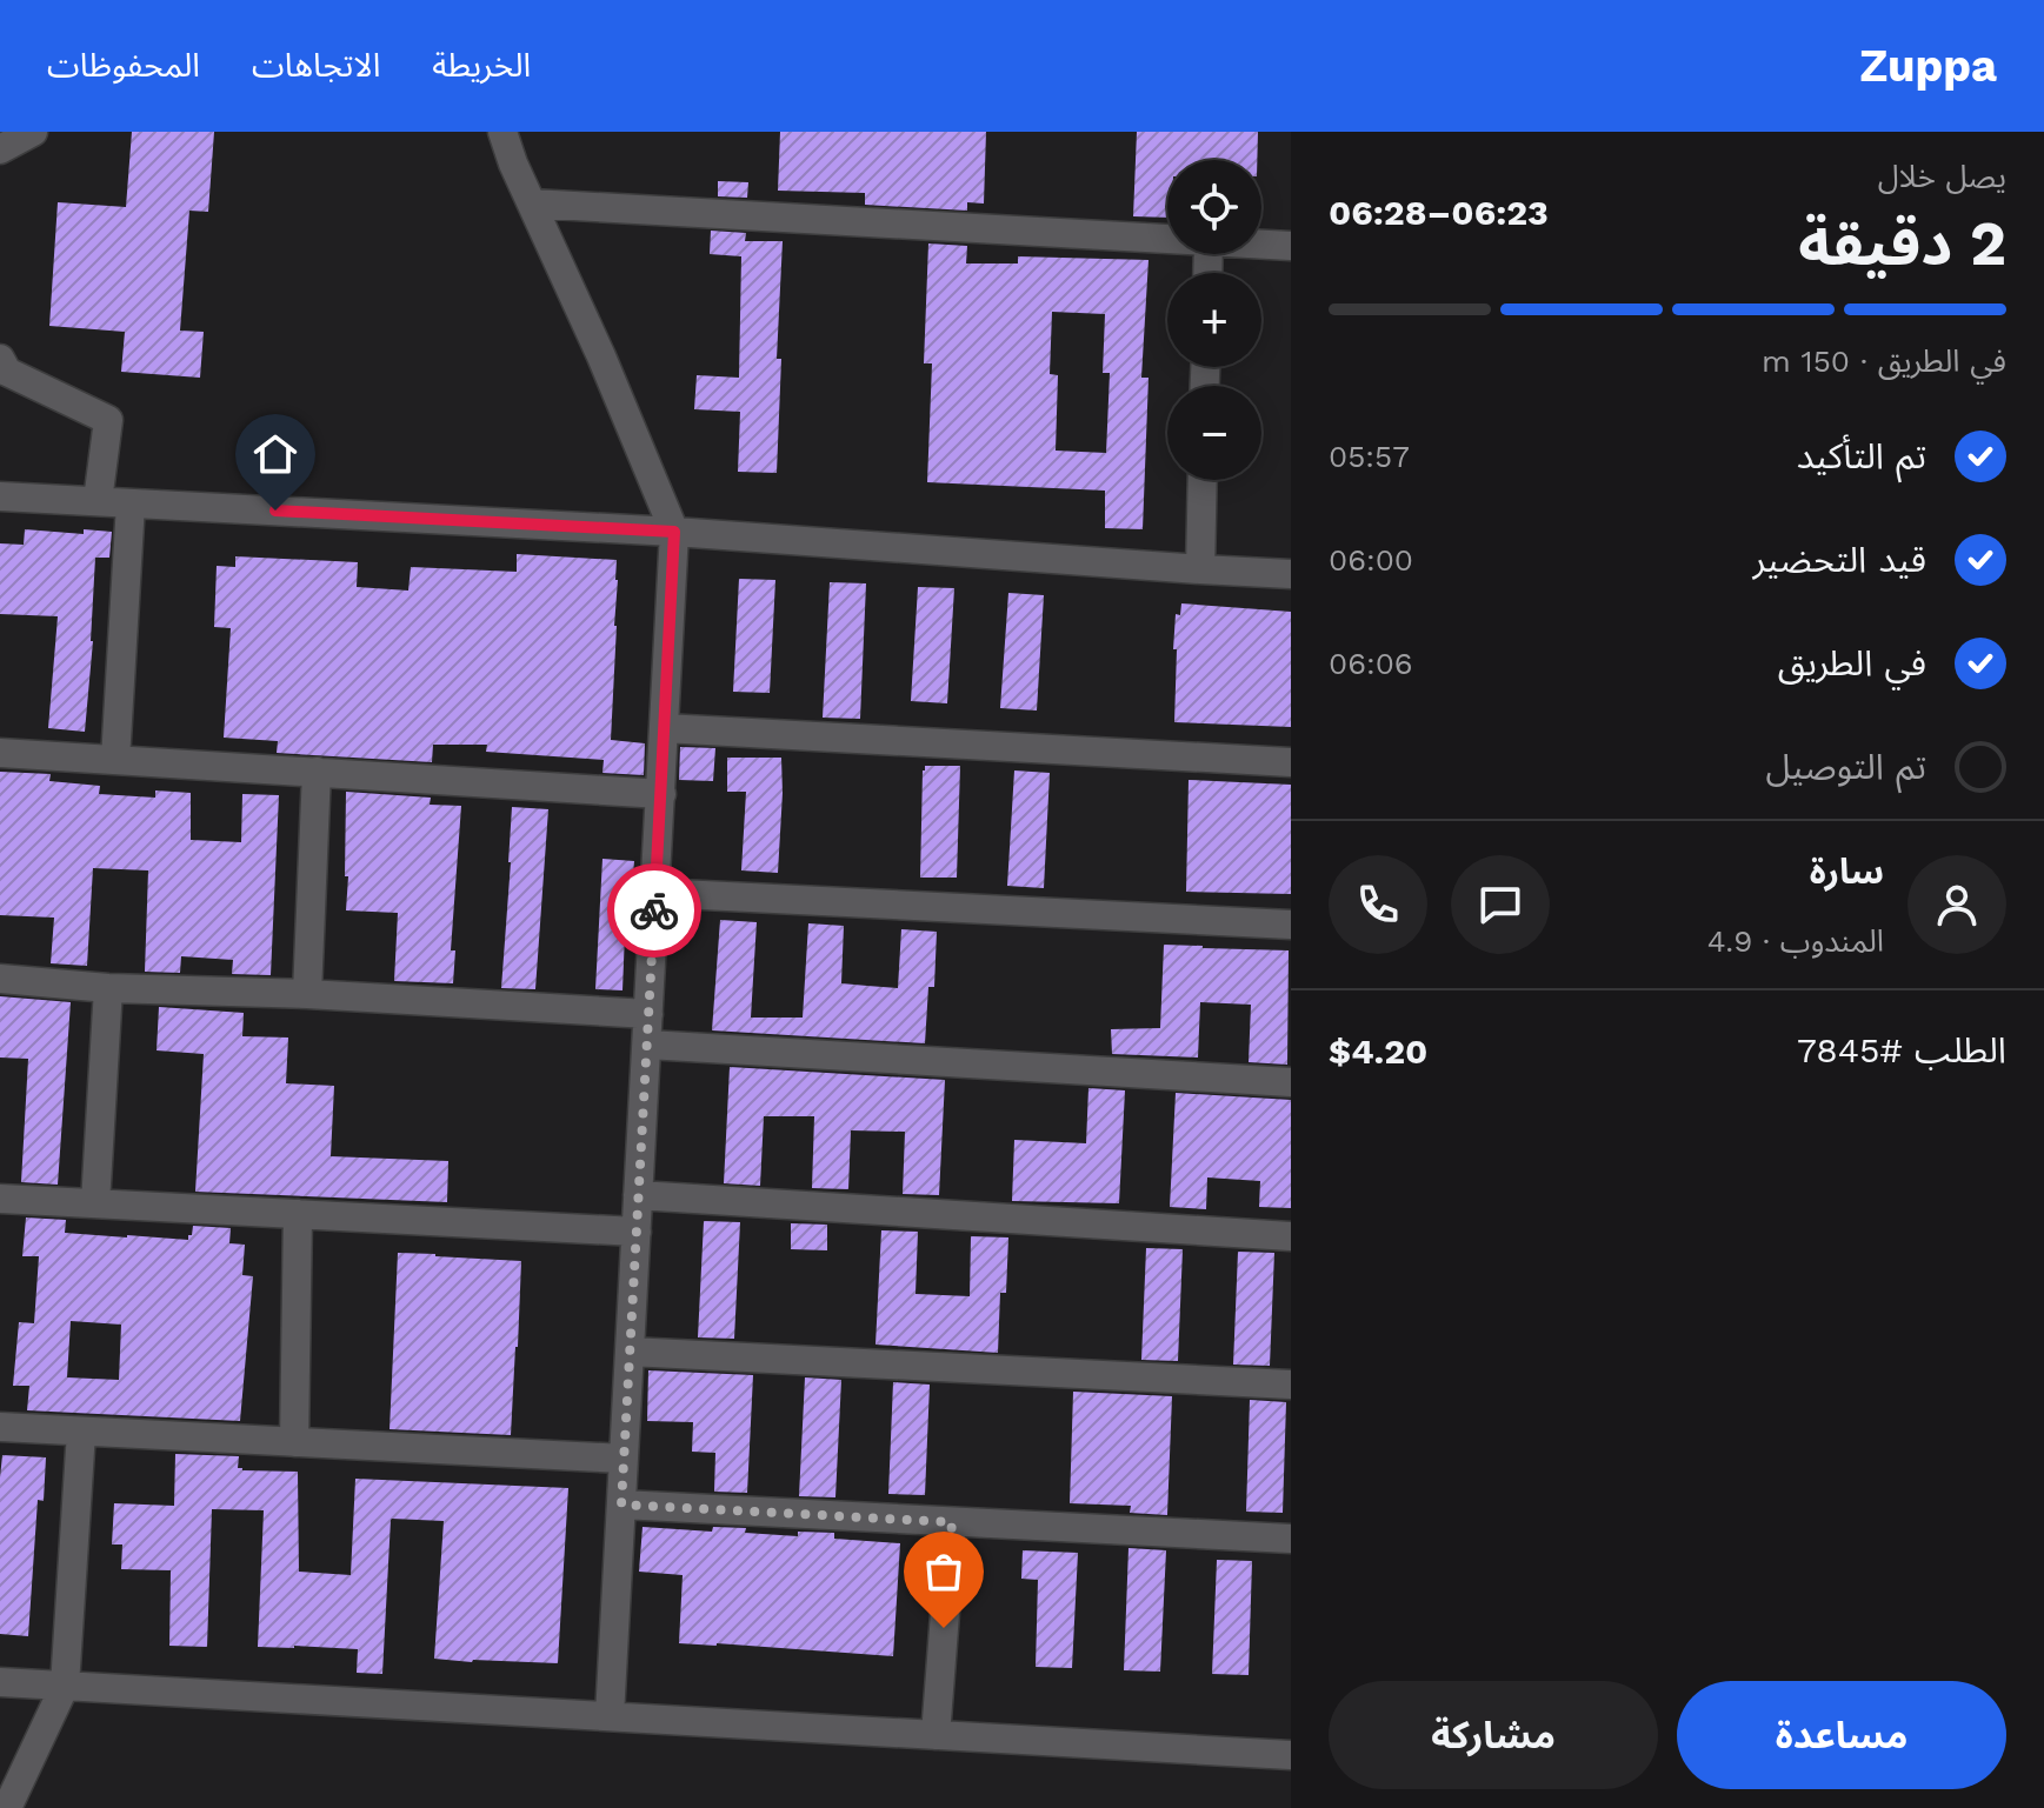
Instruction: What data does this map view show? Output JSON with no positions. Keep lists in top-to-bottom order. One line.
{"page":{"header":"Zuppa","nav":["الخريطة","الاتجاهات","المحفوظات"],"heading":["2 دقيقة","يصل خلال","06:23–06:28"],"panel":["سارة","المندوب · 4.9","الطلب #7845","$4.20"],"map_buttons":["+","−"],"bar":"في الطريق · 150 m","list":[["تم التأكيد","05:57"],["قيد التحضير","06:00"],["في الطريق","06:06"],"تم التوصيل"],"buttons":["مساعدة","مشاركة"]}}
